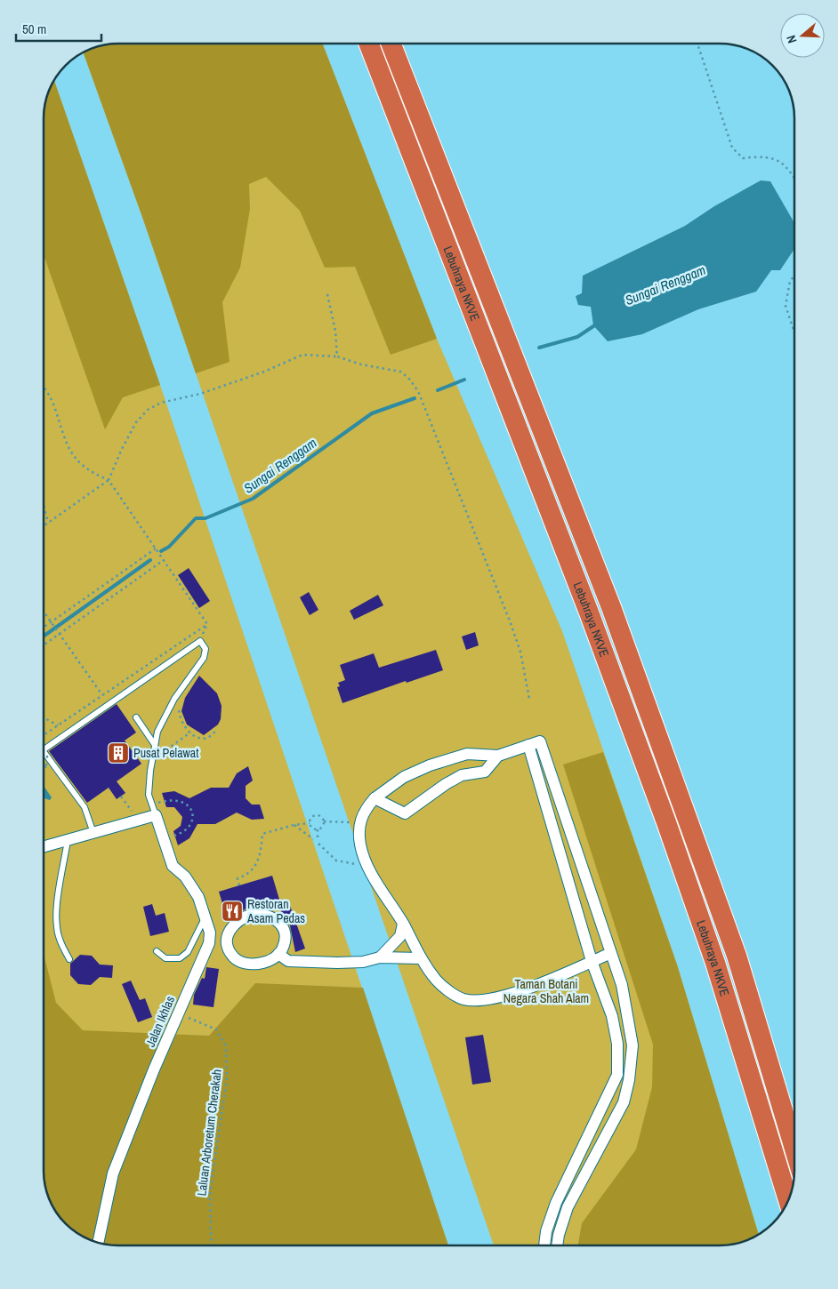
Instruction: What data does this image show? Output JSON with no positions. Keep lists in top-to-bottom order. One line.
{"streets":{"highway":["Lebuhraya NKVE"],"street":["Jalan Ikhlas"],"path":["Laluan Arboretum Cherakah"]},"crossings":[["Jalan Ikhlas","Laluan Arboretum Cherakah"]],"water":["Sungai Renggam"],"parks":["Taman Botani Negara Shah Alam"],"places":{"building":["Pusat Pelawat"],"restaurant":["Restoran Asam Pedas"]},"scale_bar":"50 m","north":"left"}
